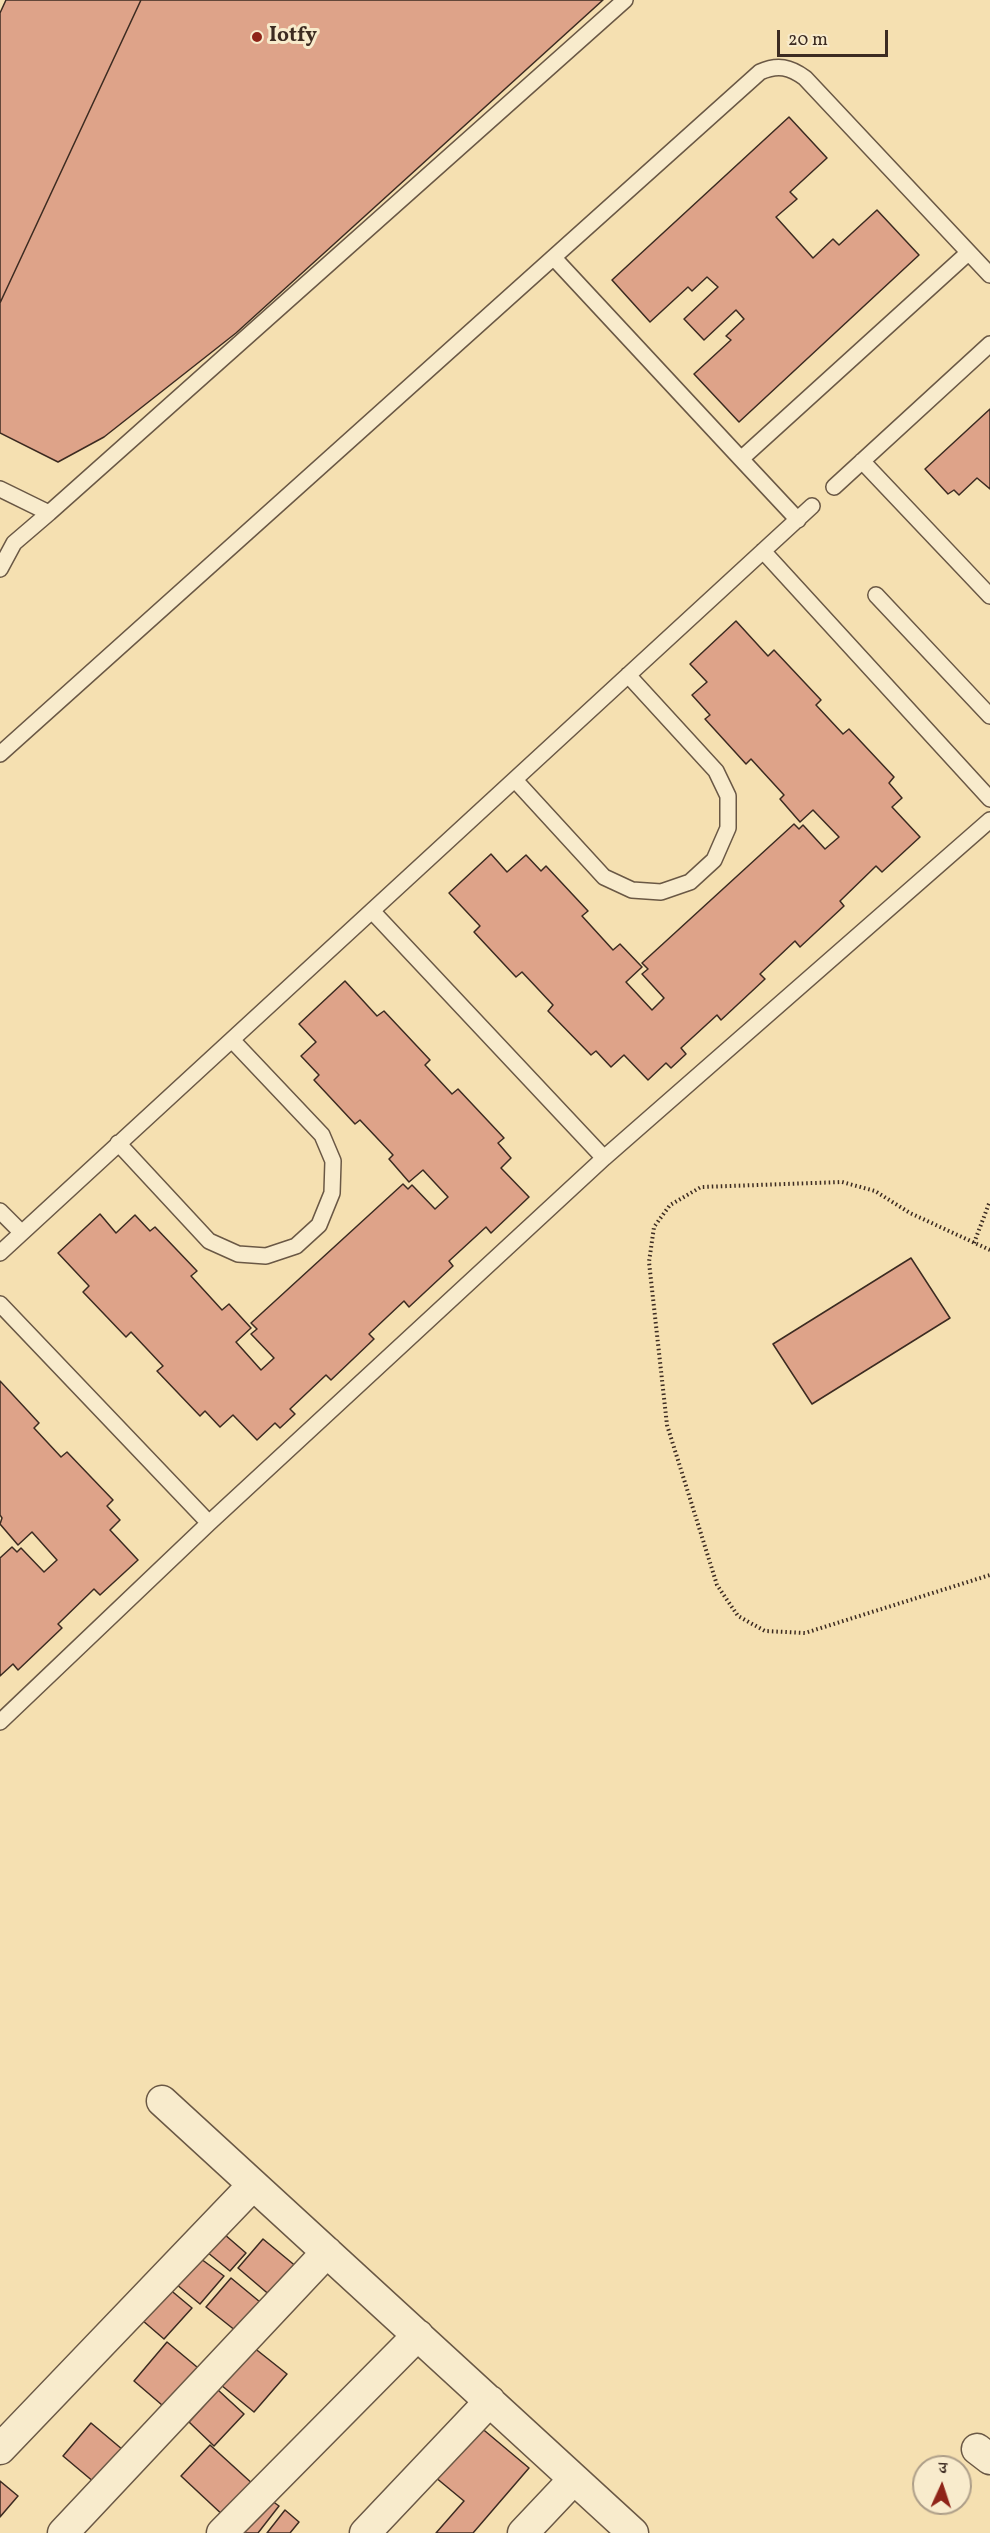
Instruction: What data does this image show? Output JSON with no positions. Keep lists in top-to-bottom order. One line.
{"places":["Iotfy"],"scale_bar":"20 m","north":"top"}
